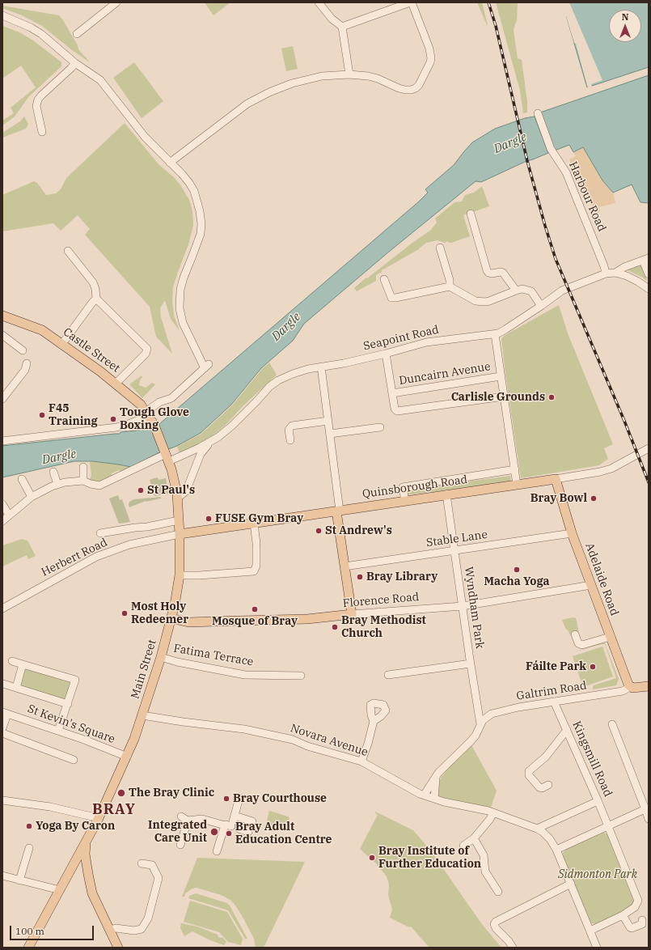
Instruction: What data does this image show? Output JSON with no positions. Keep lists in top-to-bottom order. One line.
{"streets":{"main road":["Castle Street","Quinsborough Road","Adelaide Road","Florence Road","Main Street"],"street":["Harbour Road","Seapoint Road","Duncairn Avenue","Stable Lane","Herbert Road","Wyndham Park","Fatima Terrace","Galtrim Road","St Kevin's Square","Novara Avenue","Kingsmill Road"]},"crossings":[["Harbour Road","Seapoint Road"],["Seapoint Road","Castle Street"],["Seapoint Road","Main Street"],["Castle Street","Main Street"],["Quinsborough Road","Herbert Road"],["Quinsborough Road","Adelaide Road"],["Quinsborough Road","Wyndham Park"],["Quinsborough Road","Main Street"],["Stable Lane","Adelaide Road"],["Stable Lane","Wyndham Park"],["Herbert Road","Main Street"],["Adelaide Road","Florence Road"],["Adelaide Road","Galtrim Road"],["Florence Road","Wyndham Park"],["Florence Road","Main Street"],["Wyndham Park","Galtrim Road"],["Fatima Terrace","Main Street"],["Main Street","St Kevin's Square"],["Main Street","Novara Avenue"],["Galtrim Road","Kingsmill Road"],["Novara Avenue","Kingsmill Road"]],"districts":["BRAY"],"water":["Dargle"],"parks":["Sidmonton Park"],"places":["Carlisle Grounds","F45 Training","Tough Glove Boxing","St Paul's","Bray Bowl","FUSE Gym Bray","St Andrew's","Macha Yoga","Bray Library","Mosque of Bray","Most Holy Redeemer","Bray Methodist Church","Fáilte Park","The Bray Clinic","Bray Courthouse","Yoga By Caron","Integrated Care Unit","Bray Adult Education Centre","Bray Institute of Further Education"],"scale_bar":"100 m","north":"top"}
